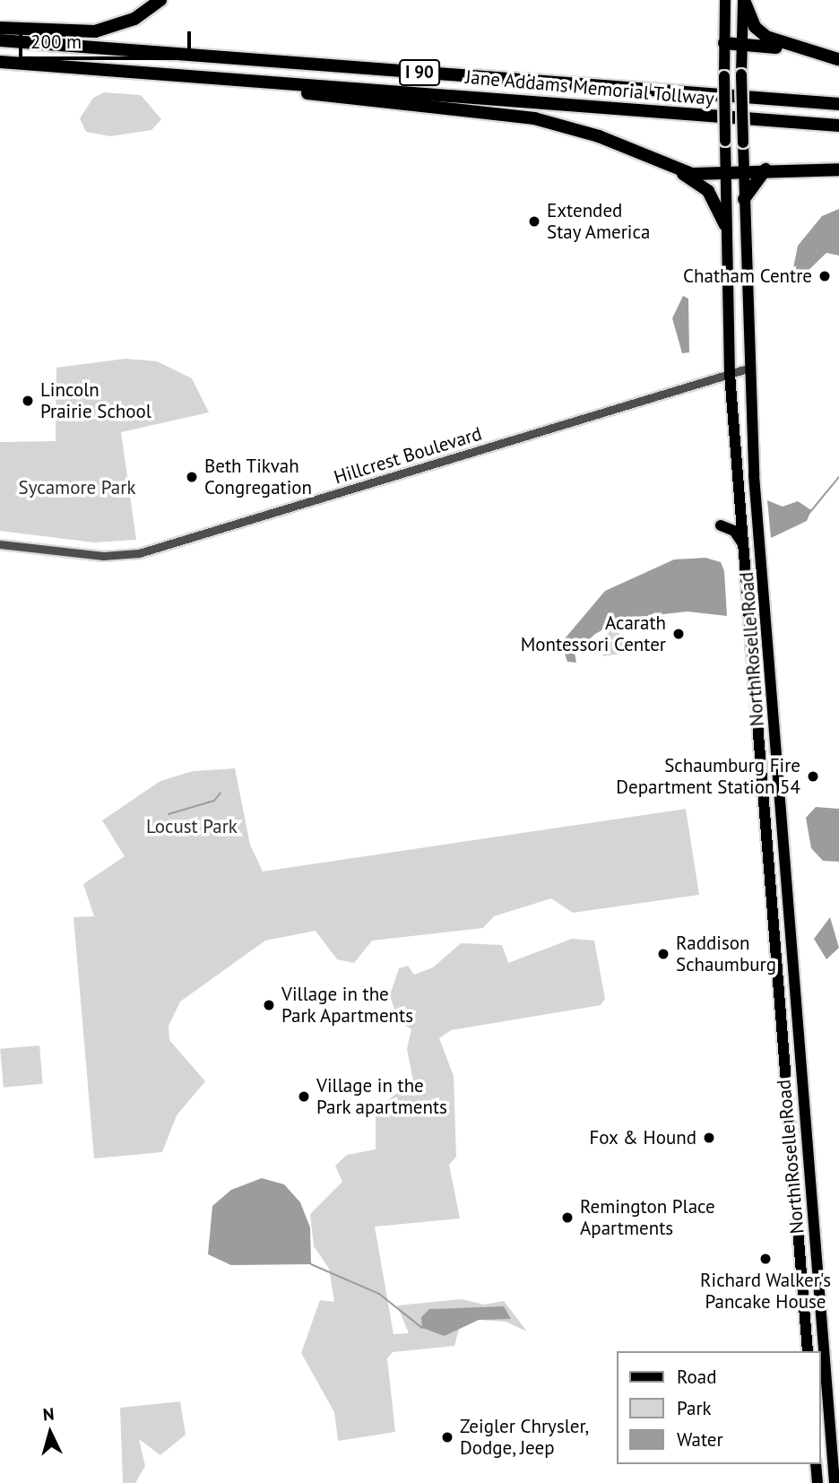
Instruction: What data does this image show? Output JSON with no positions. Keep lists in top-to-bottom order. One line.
{"streets":{"highway":["I 90","Jane Addams Memorial Tollway"],"main road":["North Roselle Road"],"street":["Hillcrest Boulevard"]},"crossings":[["Hillcrest Boulevard","North Roselle Road"]],"parks":["Sycamore Park","Locust Park"],"places":["Extended Stay America","Chatham Centre","Lincoln Prairie School","Beth Tikvah Congregation","Acarath Montessori Center","Schaumburg Fire Department Station 54","Raddison Schaumburg","Village in the Park Apartments","Village in the Park apartments","Fox & Hound","Remington Place Apartments","Richard Walker's Pancake House","Zeigler Chrysler, Dodge, Jeep"],"legend":["Road","Park","Water"],"scale_bar":"200 m","north":"top"}
